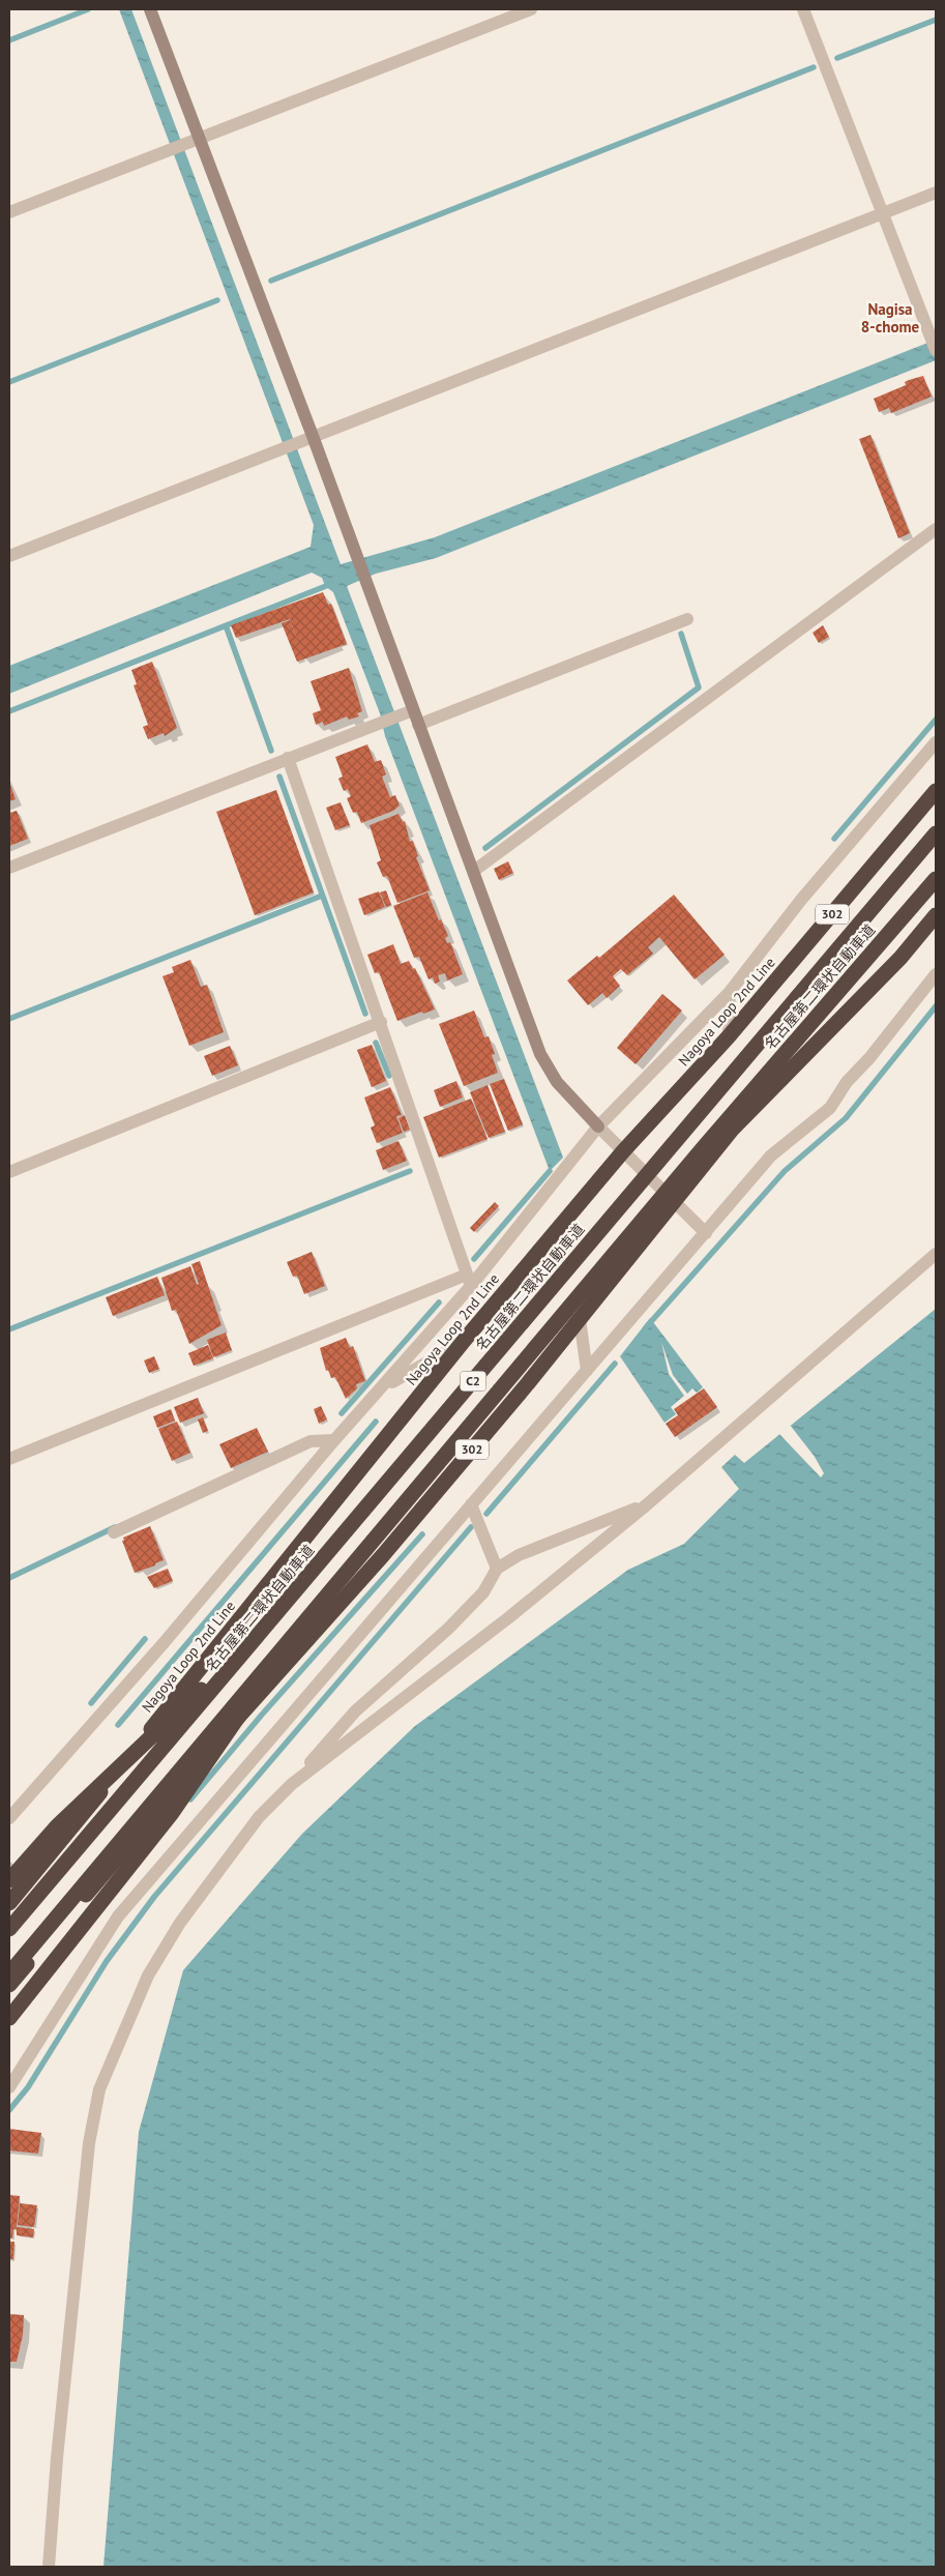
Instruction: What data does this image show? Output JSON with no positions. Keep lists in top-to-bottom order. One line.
{"streets":{"highway":["302","名古屋第二環状自動車道","Nagoya Loop 2nd Line","C2"]},"districts":["Nagisa 8-chome"]}
